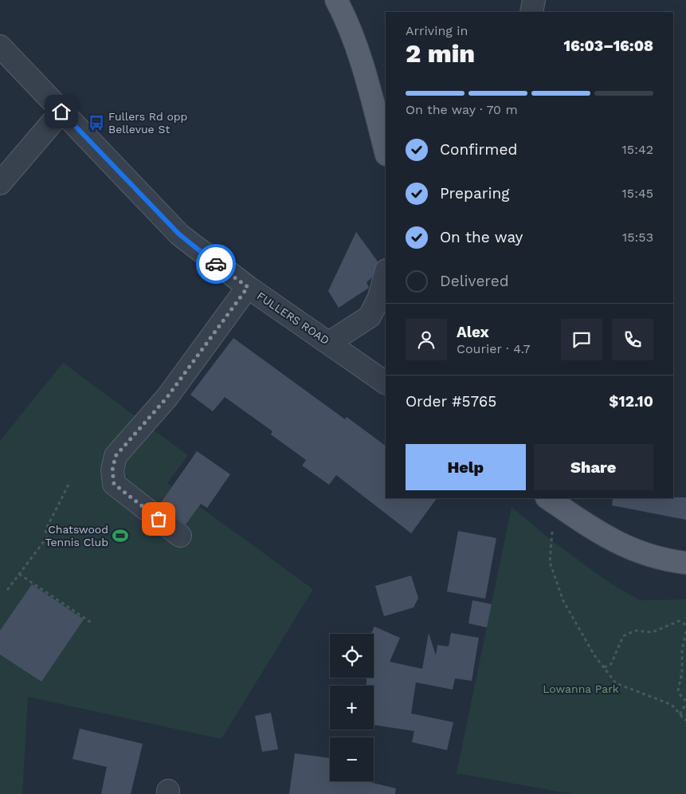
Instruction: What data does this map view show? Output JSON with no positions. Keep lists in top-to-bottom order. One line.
{"streets":{"street":["FULLERS ROAD"]},"parks":["Lowanna Park"],"places":{"bus stop":["Fullers Rd opp Bellevue St"],"sports":["Chatswood Tennis Club"]},"page":{"heading":["2 min","Arriving in","16:03–16:08"],"panel":["Alex","Courier · 4.7","Order #5765","$12.10"],"bar":"On the way · 70 m","list":[["Confirmed","15:42"],["Preparing","15:45"],["On the way","15:53"],"Delivered"],"buttons":["Help","Share"],"map_buttons":["+","−"]}}
